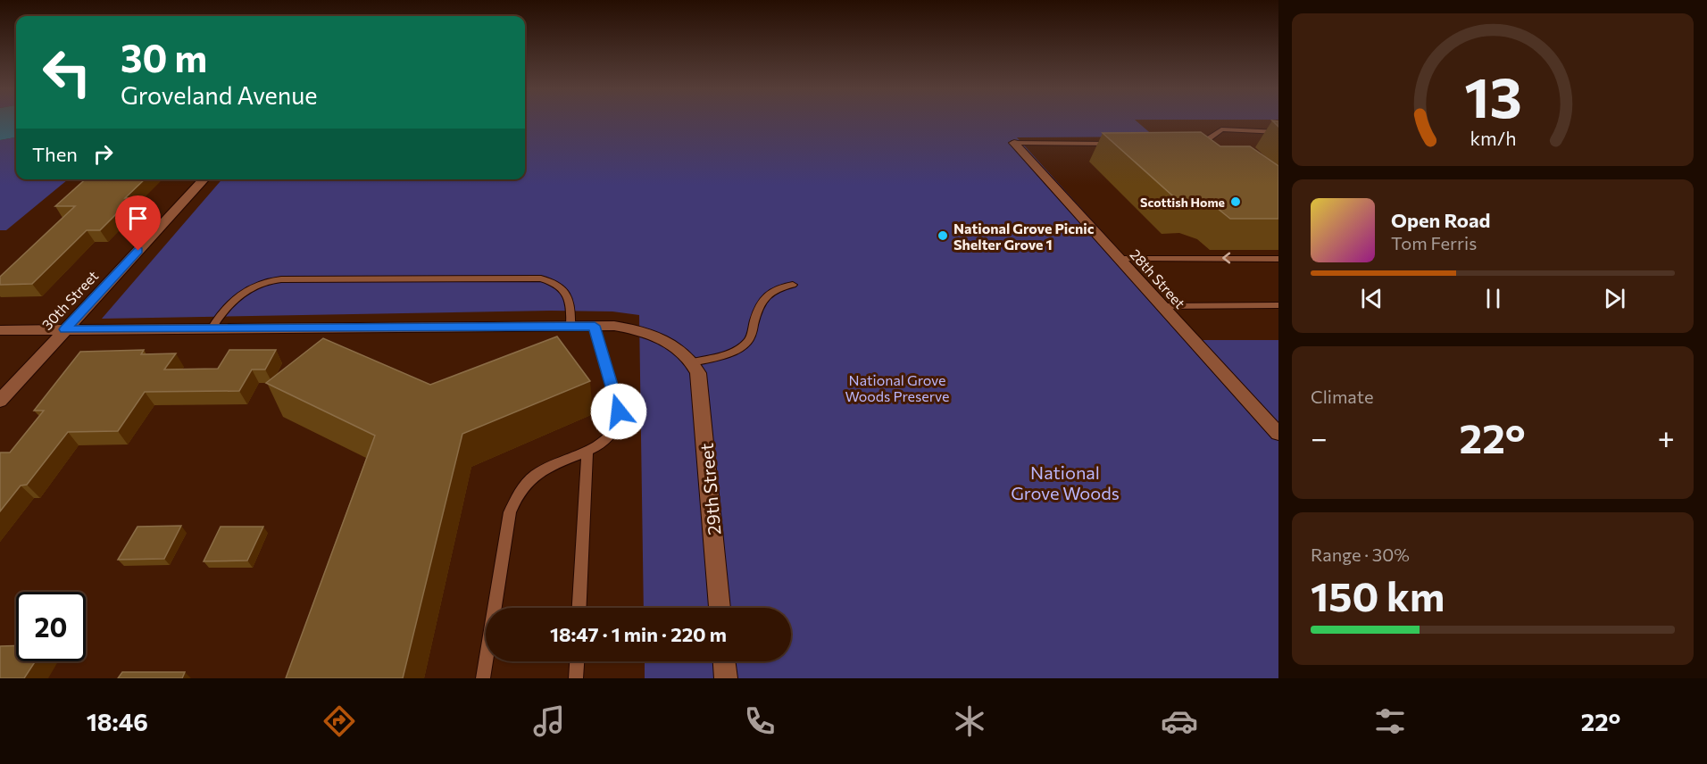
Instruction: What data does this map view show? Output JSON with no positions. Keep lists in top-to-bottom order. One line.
{"streets":{"street":["28th Street","30th Street","29th Street"]},"parks":["National Grove Woods Preserve","National Grove Woods"],"places":["Scottish Home","National Grove Picnic Shelter Grove 1"],"page":{"turn":["30 m","Groveland Avenue"],"then":"Then","song":["Open Road","Tom Ferris"],"tile":["Climate",["Range · 30%","150 km"]],"heat":["−","22°","+"],"limit":"20","trip":"18:47 · 1 min · 220 m","tabs":["18:46","22°"],"gauge":["13","km/h"]}}
